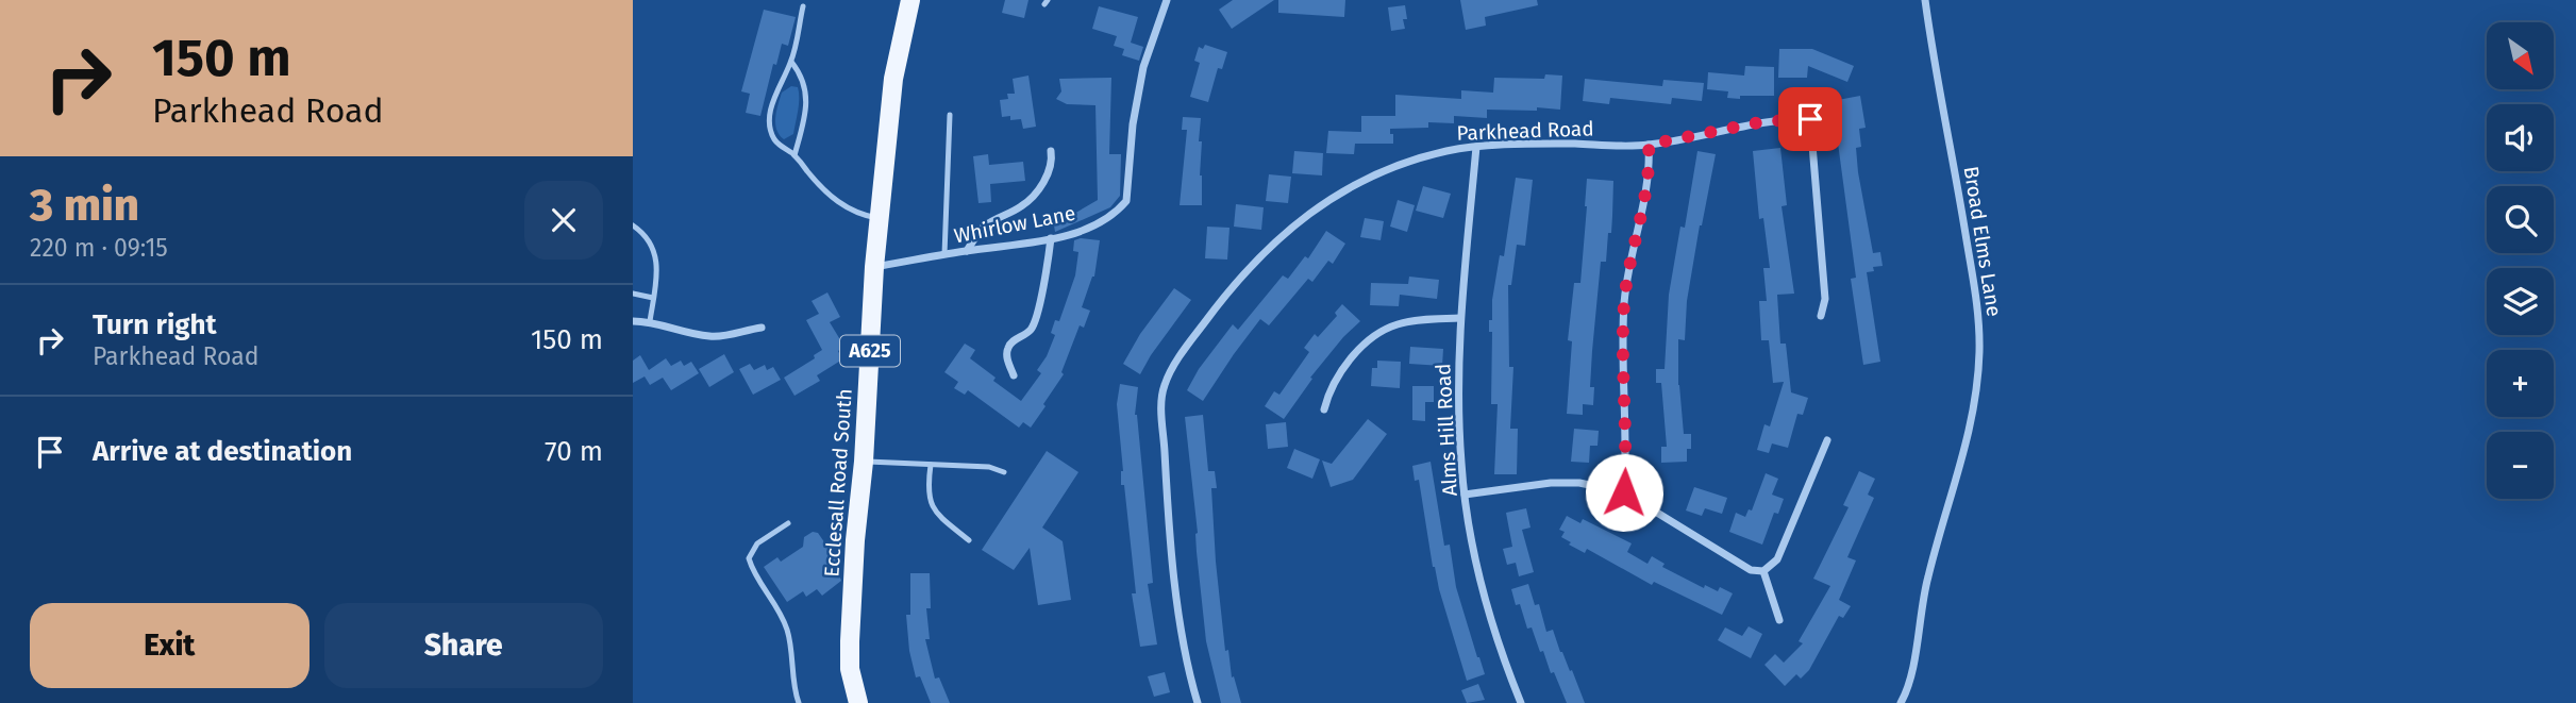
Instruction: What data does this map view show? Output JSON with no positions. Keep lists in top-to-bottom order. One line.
{"streets":{"main road":["A625","Ecclesall Road South"],"street":["Parkhead Road","Whirlow Lane","Broad Elms Lane","Alms Hill Road"]},"crossings":[["Parkhead Road","Alms Hill Road"],["Whirlow Lane","Ecclesall Road South"]],"north":"bottom right","page":{"turn":["150 m","Parkhead Road"],"map_buttons":["+","−"],"heading":["3 min","220 m · 09:15"],"list":[{"name":"Turn right","note":"Parkhead Road","value":"150 m"},{"name":"Arrive at destination","value":"70 m"}],"buttons":["Exit","Share"]}}
